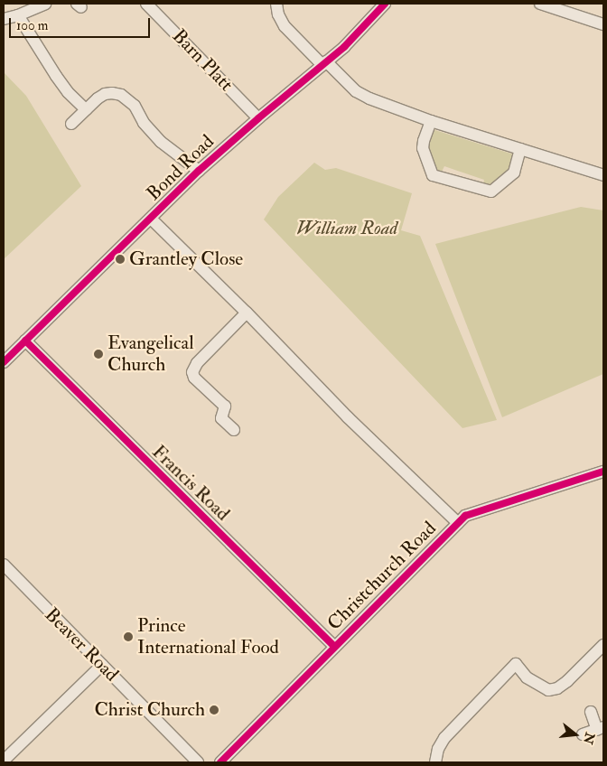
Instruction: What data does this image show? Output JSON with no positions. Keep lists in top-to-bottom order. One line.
{"streets":{"street":["Barn Platt","Bond Road","Francis Road","Christchurch Road","Beaver Road"]},"crossings":[["Barn Platt","Bond Road"],["Bond Road","Francis Road"],["Francis Road","Christchurch Road"]],"parks":["William Road"],"places":["Grantley Close","Evangelical Church","Prince International Food","Christ Church"],"scale_bar":"100 m","north":"right"}
